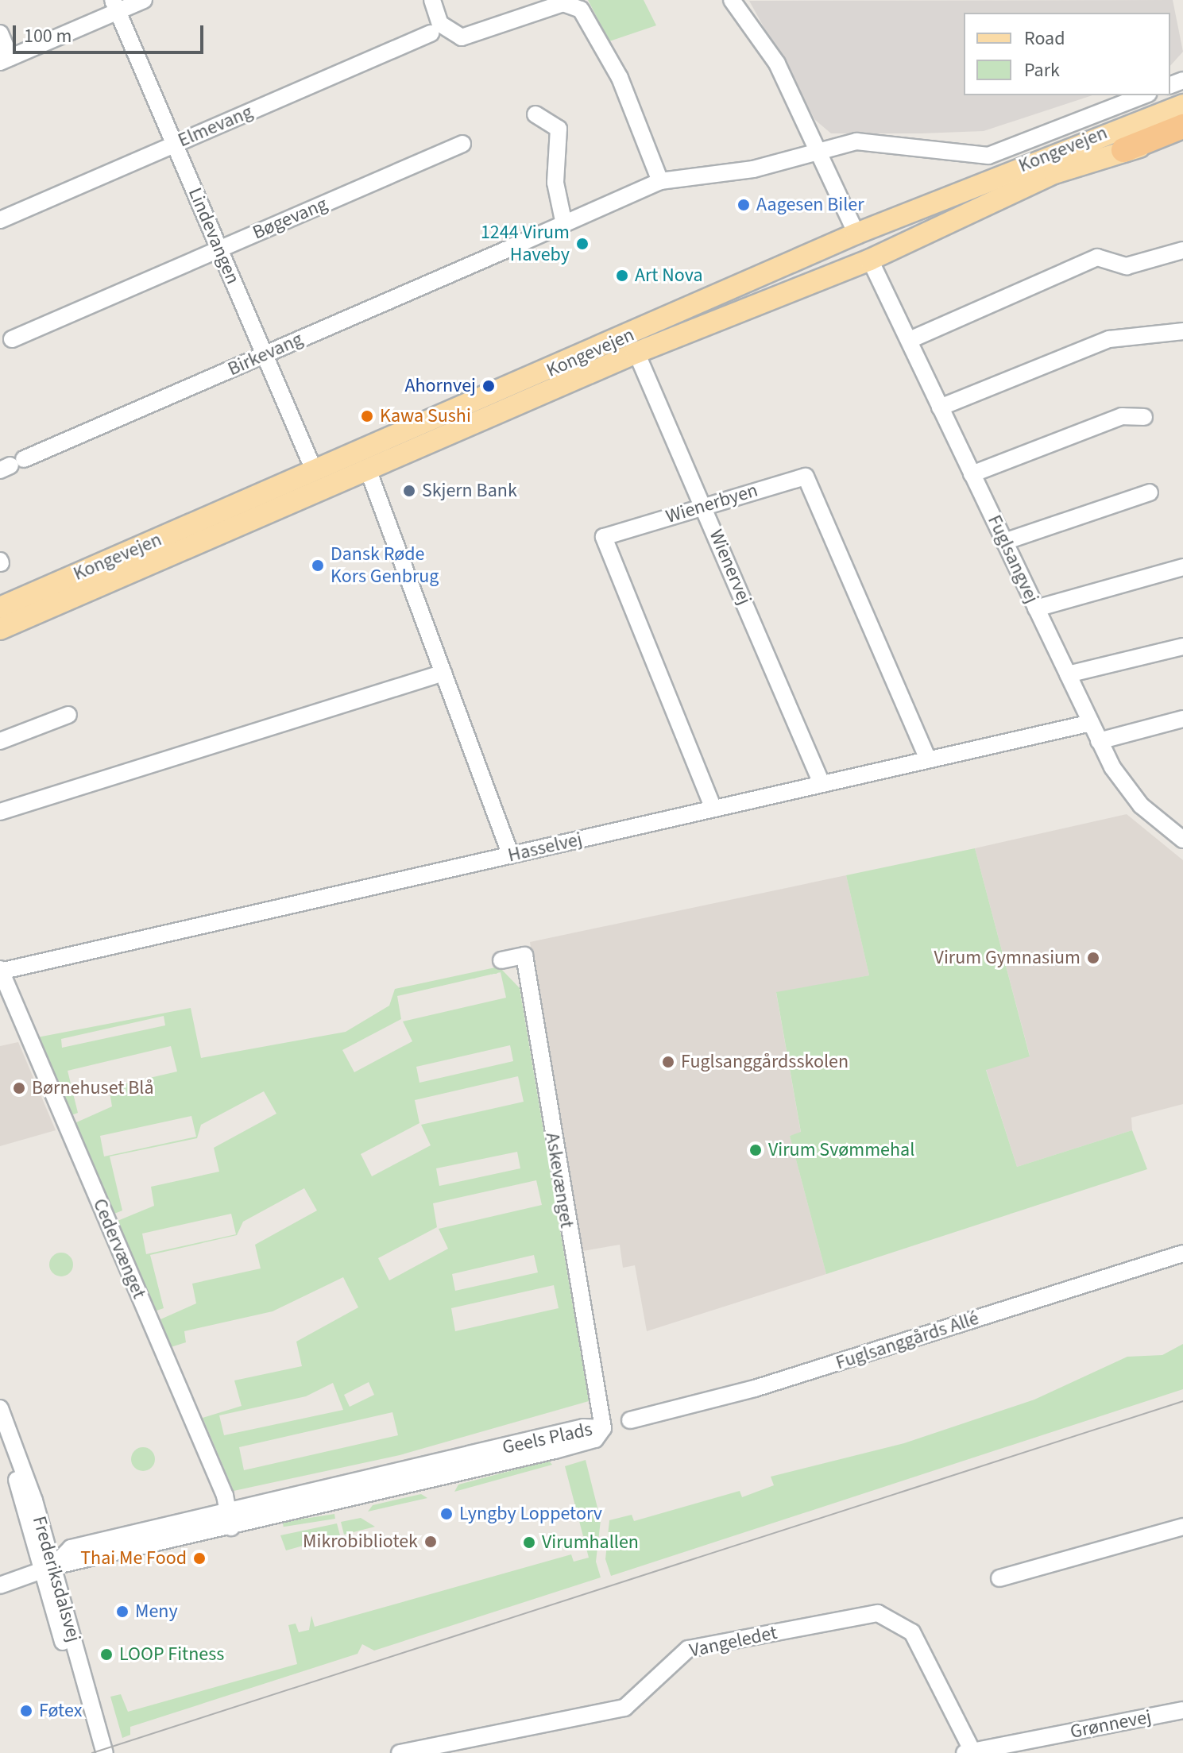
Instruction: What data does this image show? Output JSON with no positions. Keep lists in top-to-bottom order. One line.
{"streets":{"main road":["Kongevejen"],"street":["Elmevang","Bøgevang","Lindevangen","Birkevang","Wienerbyen","Fuglsangvej","Wienervej","Hasselvej","Askevænget","Cedervænget","Fuglsanggårds Allé","Geels Plads","Frederiksdalsvej","Vangeledet","Grønnevej"]},"crossings":[["Elmevang","Lindevangen"],["Kongevejen","Lindevangen"],["Kongevejen","Birkevang"],["Kongevejen","Fuglsangvej"],["Kongevejen","Wienervej"],["Bøgevang","Lindevangen"],["Lindevangen","Birkevang"],["Wienerbyen","Wienervej"],["Wienerbyen","Hasselvej"],["Fuglsangvej","Hasselvej"],["Wienervej","Hasselvej"],["Hasselvej","Cedervænget"],["Askevænget","Geels Plads"],["Cedervænget","Geels Plads"],["Geels Plads","Frederiksdalsvej"],["Vangeledet","Grønnevej"]],"places":["Aagesen Biler","1244 Virum Haveby","Art Nova","Ahornvej","Kawa Sushi","Skjern Bank","Dansk Røde Kors Genbrug","Virum Gymnasium","Fuglsanggårdsskolen","Børnehuset Blå","Virum Svømmehal","Lyngby Loppetorv","Mikrobibliotek","Virumhallen","Thai Me Food","Meny","LOOP Fitness","Føtex"],"legend":["Road","Park"],"scale_bar":"100 m"}
